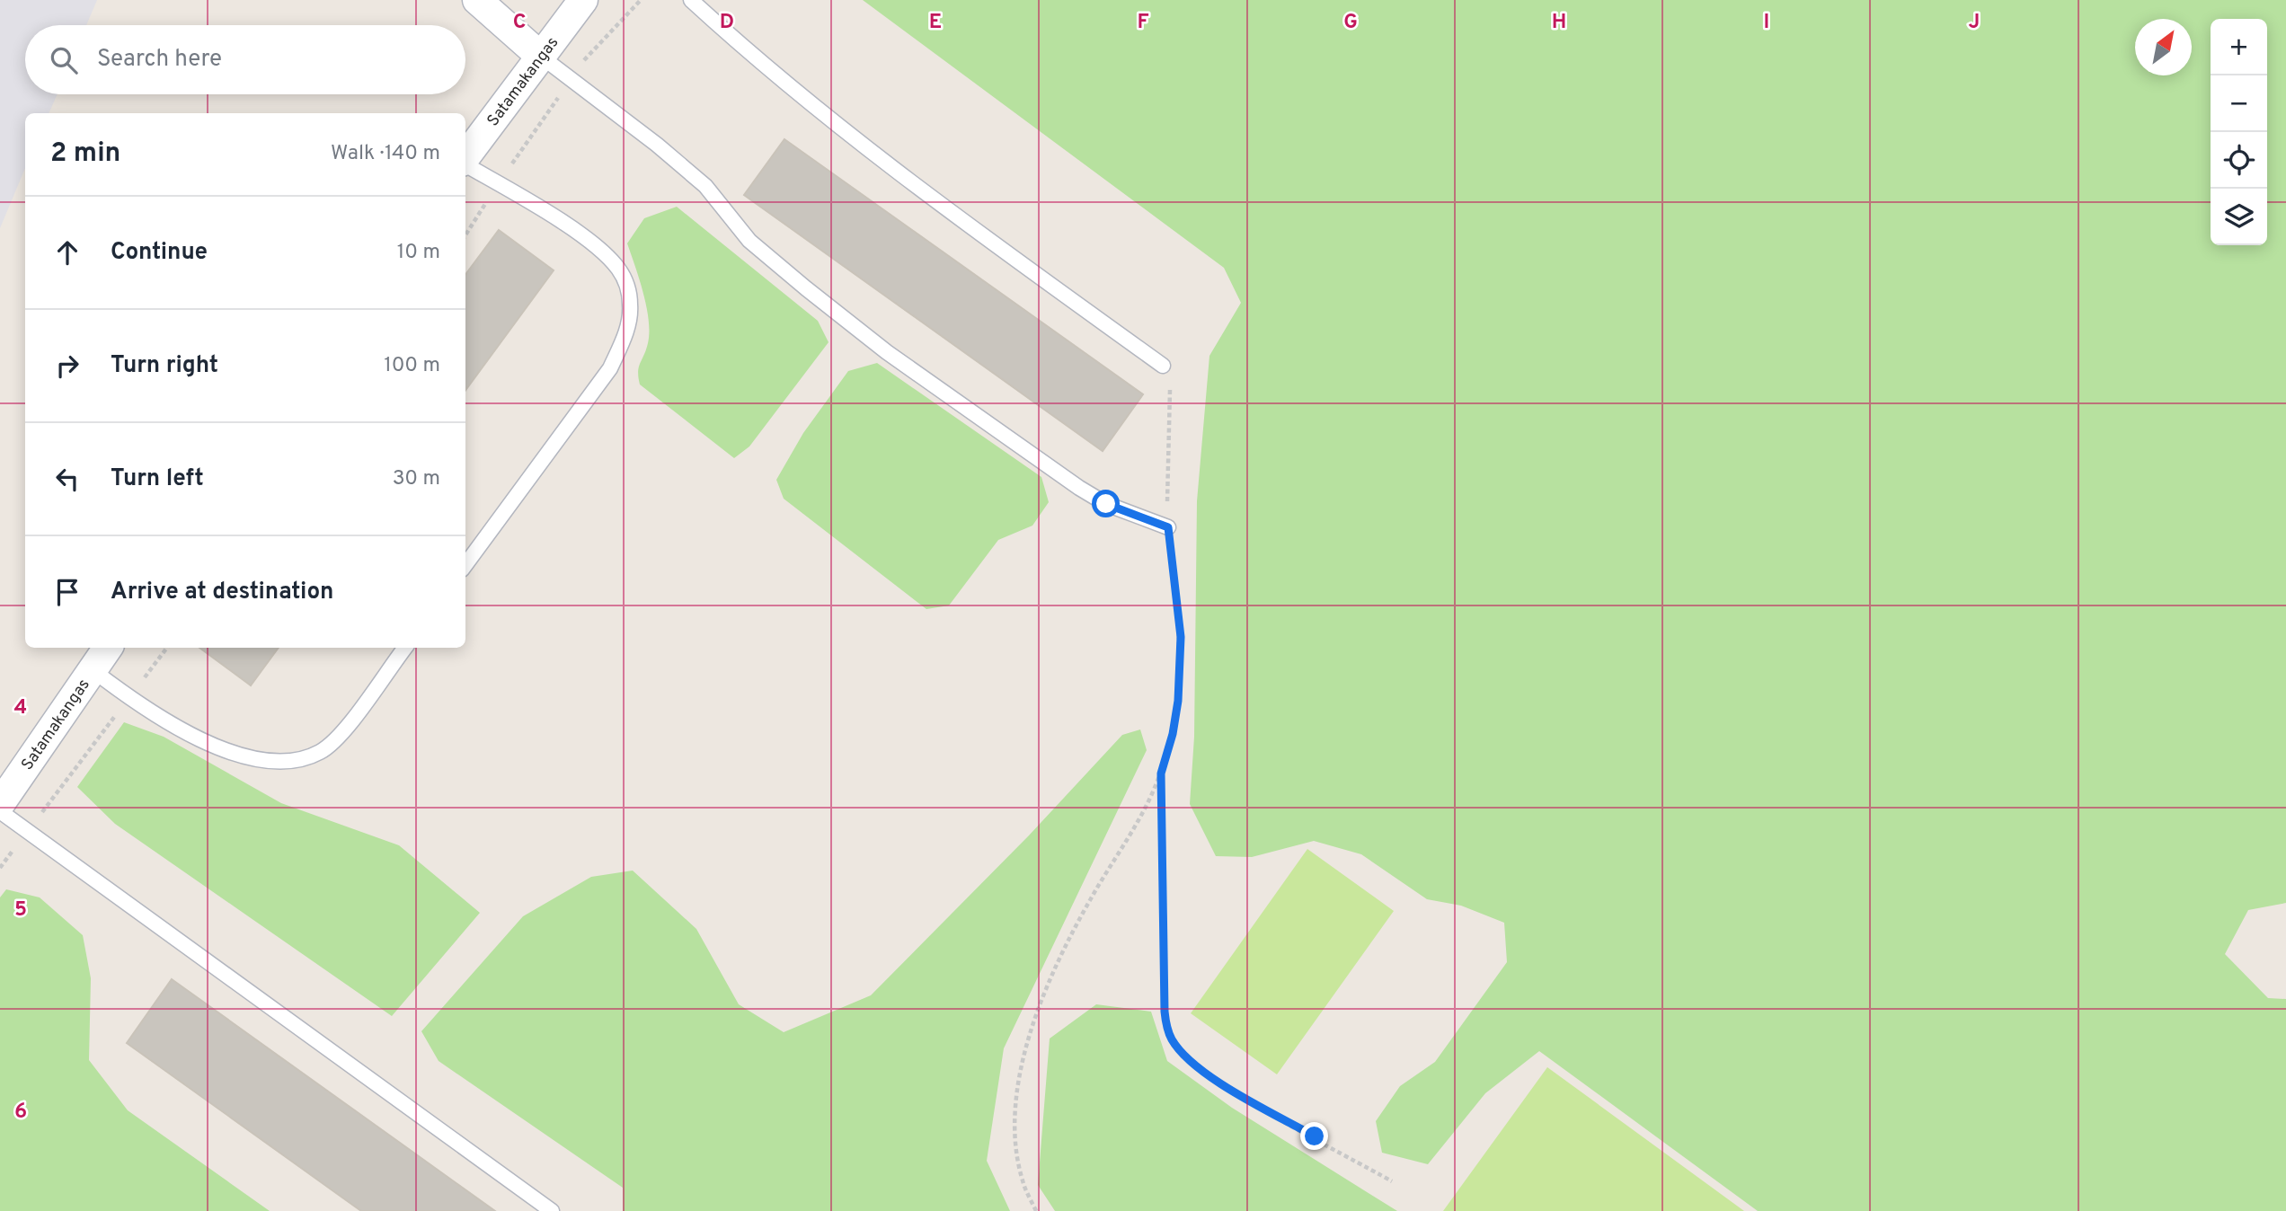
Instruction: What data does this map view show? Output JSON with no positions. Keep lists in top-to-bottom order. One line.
{"streets":{"street":["Satamakangas"]},"north":"top right","page":{"map_buttons":["+","−"],"search":"Search here","heading":["2 min","Walk · 140 m"],"list":[["Continue","10 m"],["Turn right","100 m"],["Turn left","30 m"],"Arrive at destination"]},"grid":{"columns":["C","D","E","F","G","H","I","J"],"rows":["4","5","6"]}}
